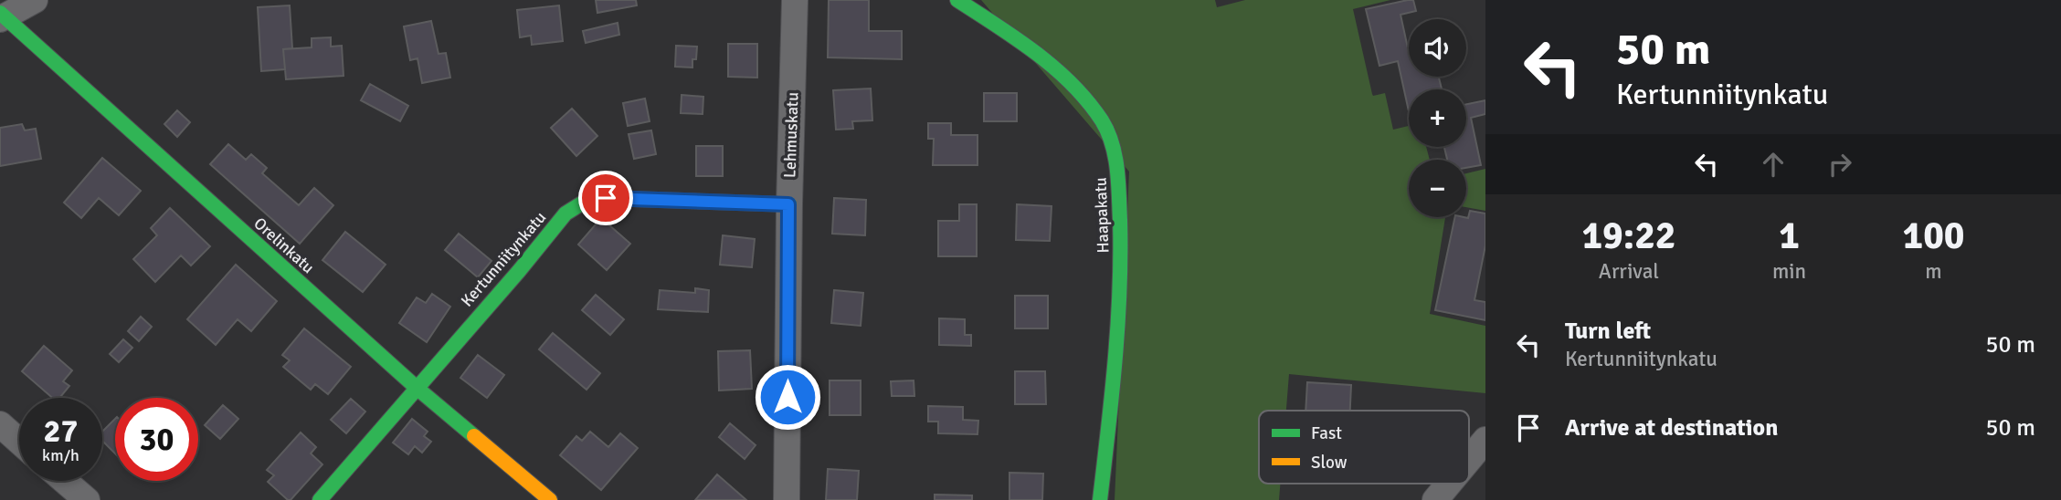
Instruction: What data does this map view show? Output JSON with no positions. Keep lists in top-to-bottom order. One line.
{"streets":{"street":["Lehmuskatu","Haapakatu","Orelinkatu","Kertunniitynkatu"]},"crossings":[["Lehmuskatu","Kertunniitynkatu"],["Orelinkatu","Kertunniitynkatu"]],"legend":["Fast","Slow"],"page":{"turn":["50 m","Kertunniitynkatu"],"map_buttons":["+","−"],"eta":["19:22","Arrival","1","min","100","m"],"list":[{"name":"Turn left","note":"Kertunniitynkatu","value":"50 m"},{"name":"Arrive at destination","value":"50 m"}],"speed":"27 km/h","limit":"30"}}
